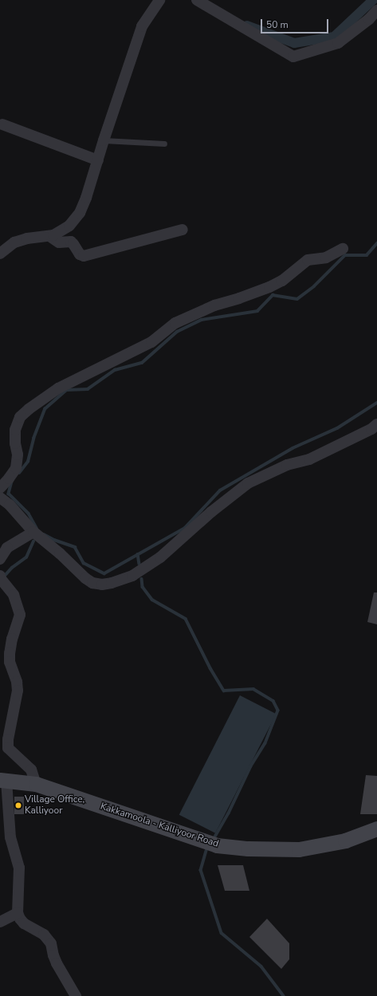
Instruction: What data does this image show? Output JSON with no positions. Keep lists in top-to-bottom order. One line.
{"streets":{"main road":["Kakkamoola - Kalliyoor Road"]},"places":["Village Office, Kalliyoor"],"scale_bar":"50 m"}
